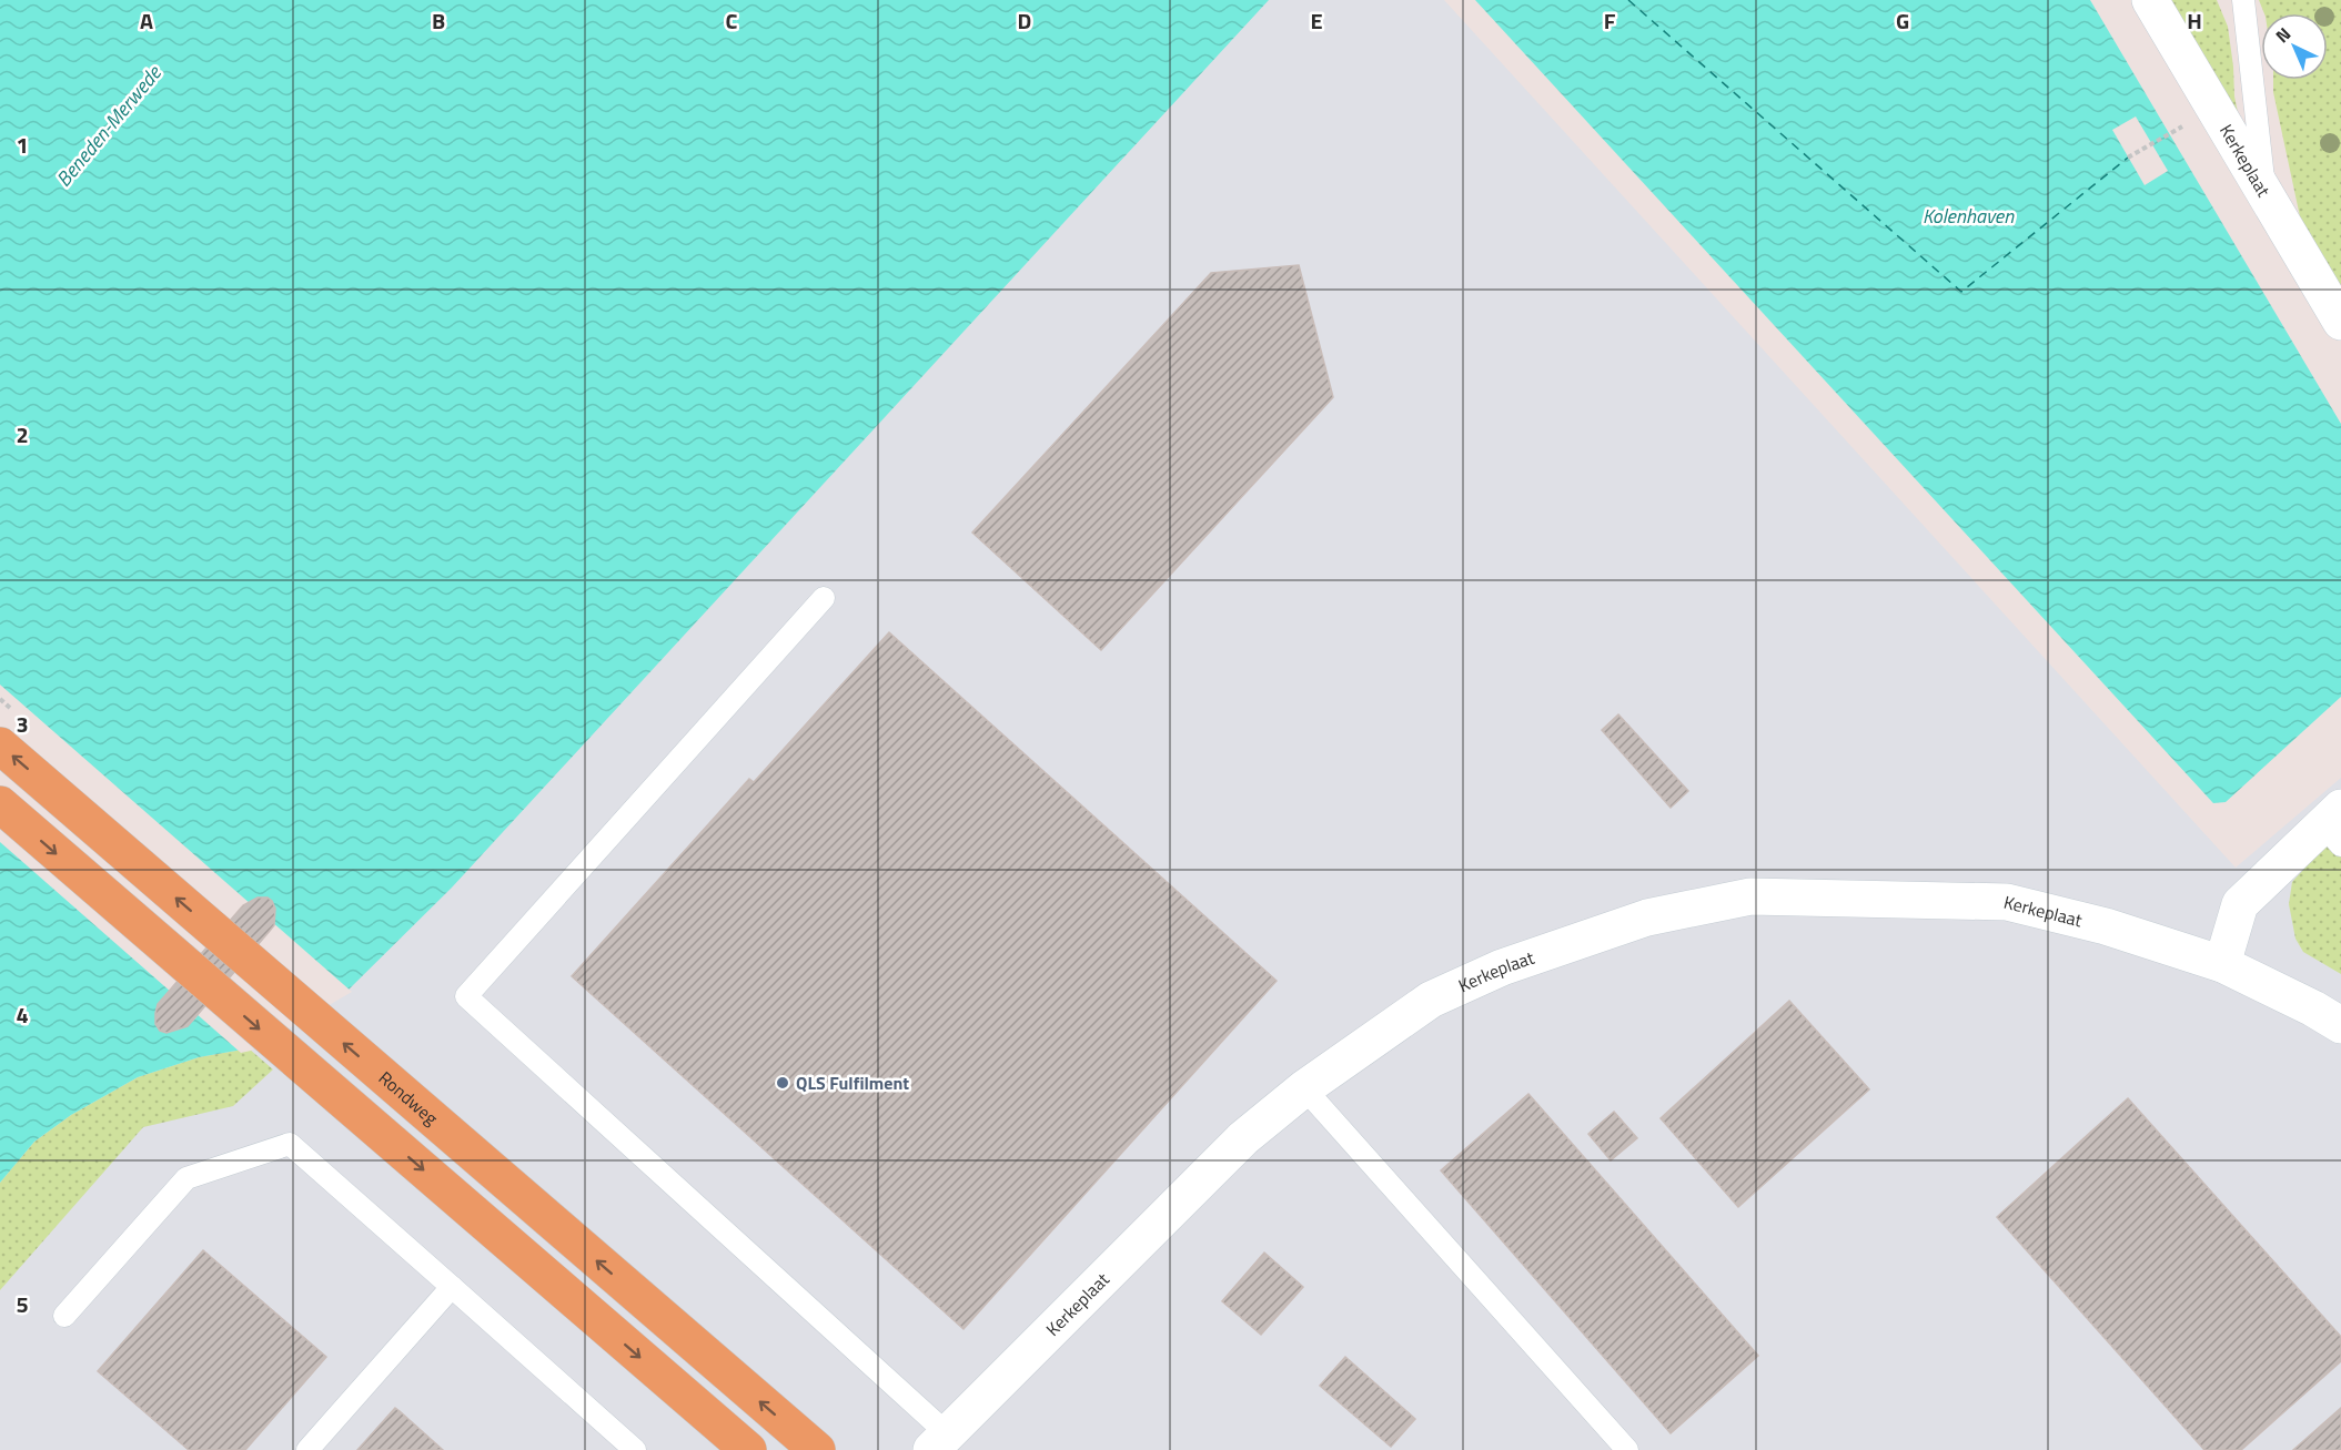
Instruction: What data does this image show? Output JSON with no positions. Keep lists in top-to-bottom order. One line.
{"streets":{"main road":["Rondweg"],"street":["Kerkeplaat"]},"water":["Beneden-Merwede","Kolenhaven"],"places":["QLS Fulfilment"],"north":"top left","grid":{"columns":["A","B","C","D","E","F","G","H"],"rows":["1","2","3","4","5"]}}
